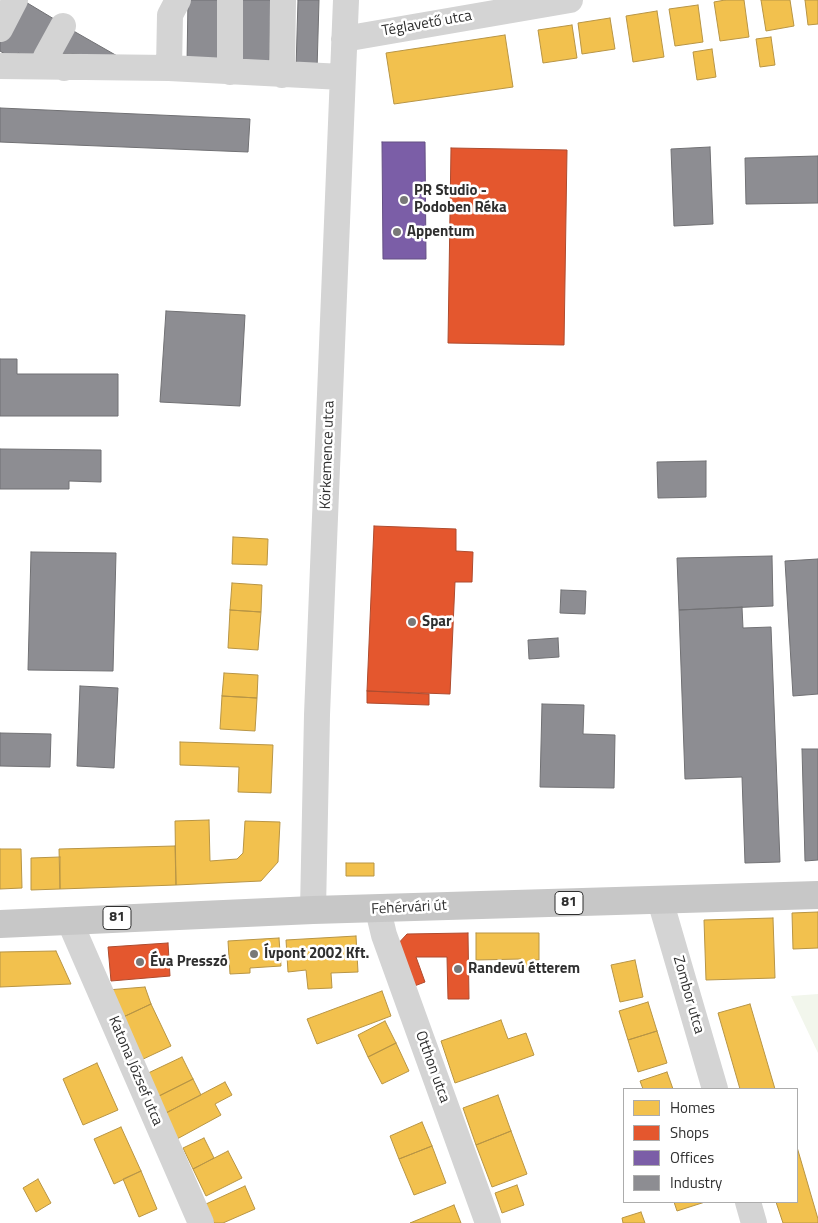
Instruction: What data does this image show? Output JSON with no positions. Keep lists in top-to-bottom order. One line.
{"streets":{"main road":["81","Fehérvári út"],"street":["Téglavető utca","Körkemence utca","Zombor utca","Otthon utca","Katona József utca"]},"crossings":[["Téglavető utca","Körkemence utca"],["Körkemence utca","Fehérvári út"],["Fehérvári út","Zombor utca"],["Fehérvári út","Otthon utca"],["Fehérvári út","Katona József utca"]],"places":["PR Studio - Podoben Réka","Appentum","Spar","Ívpont 2002 Kft.","Éva Presszó","Randevú étterem"],"legend":["Homes","Shops","Offices","Industry"]}
